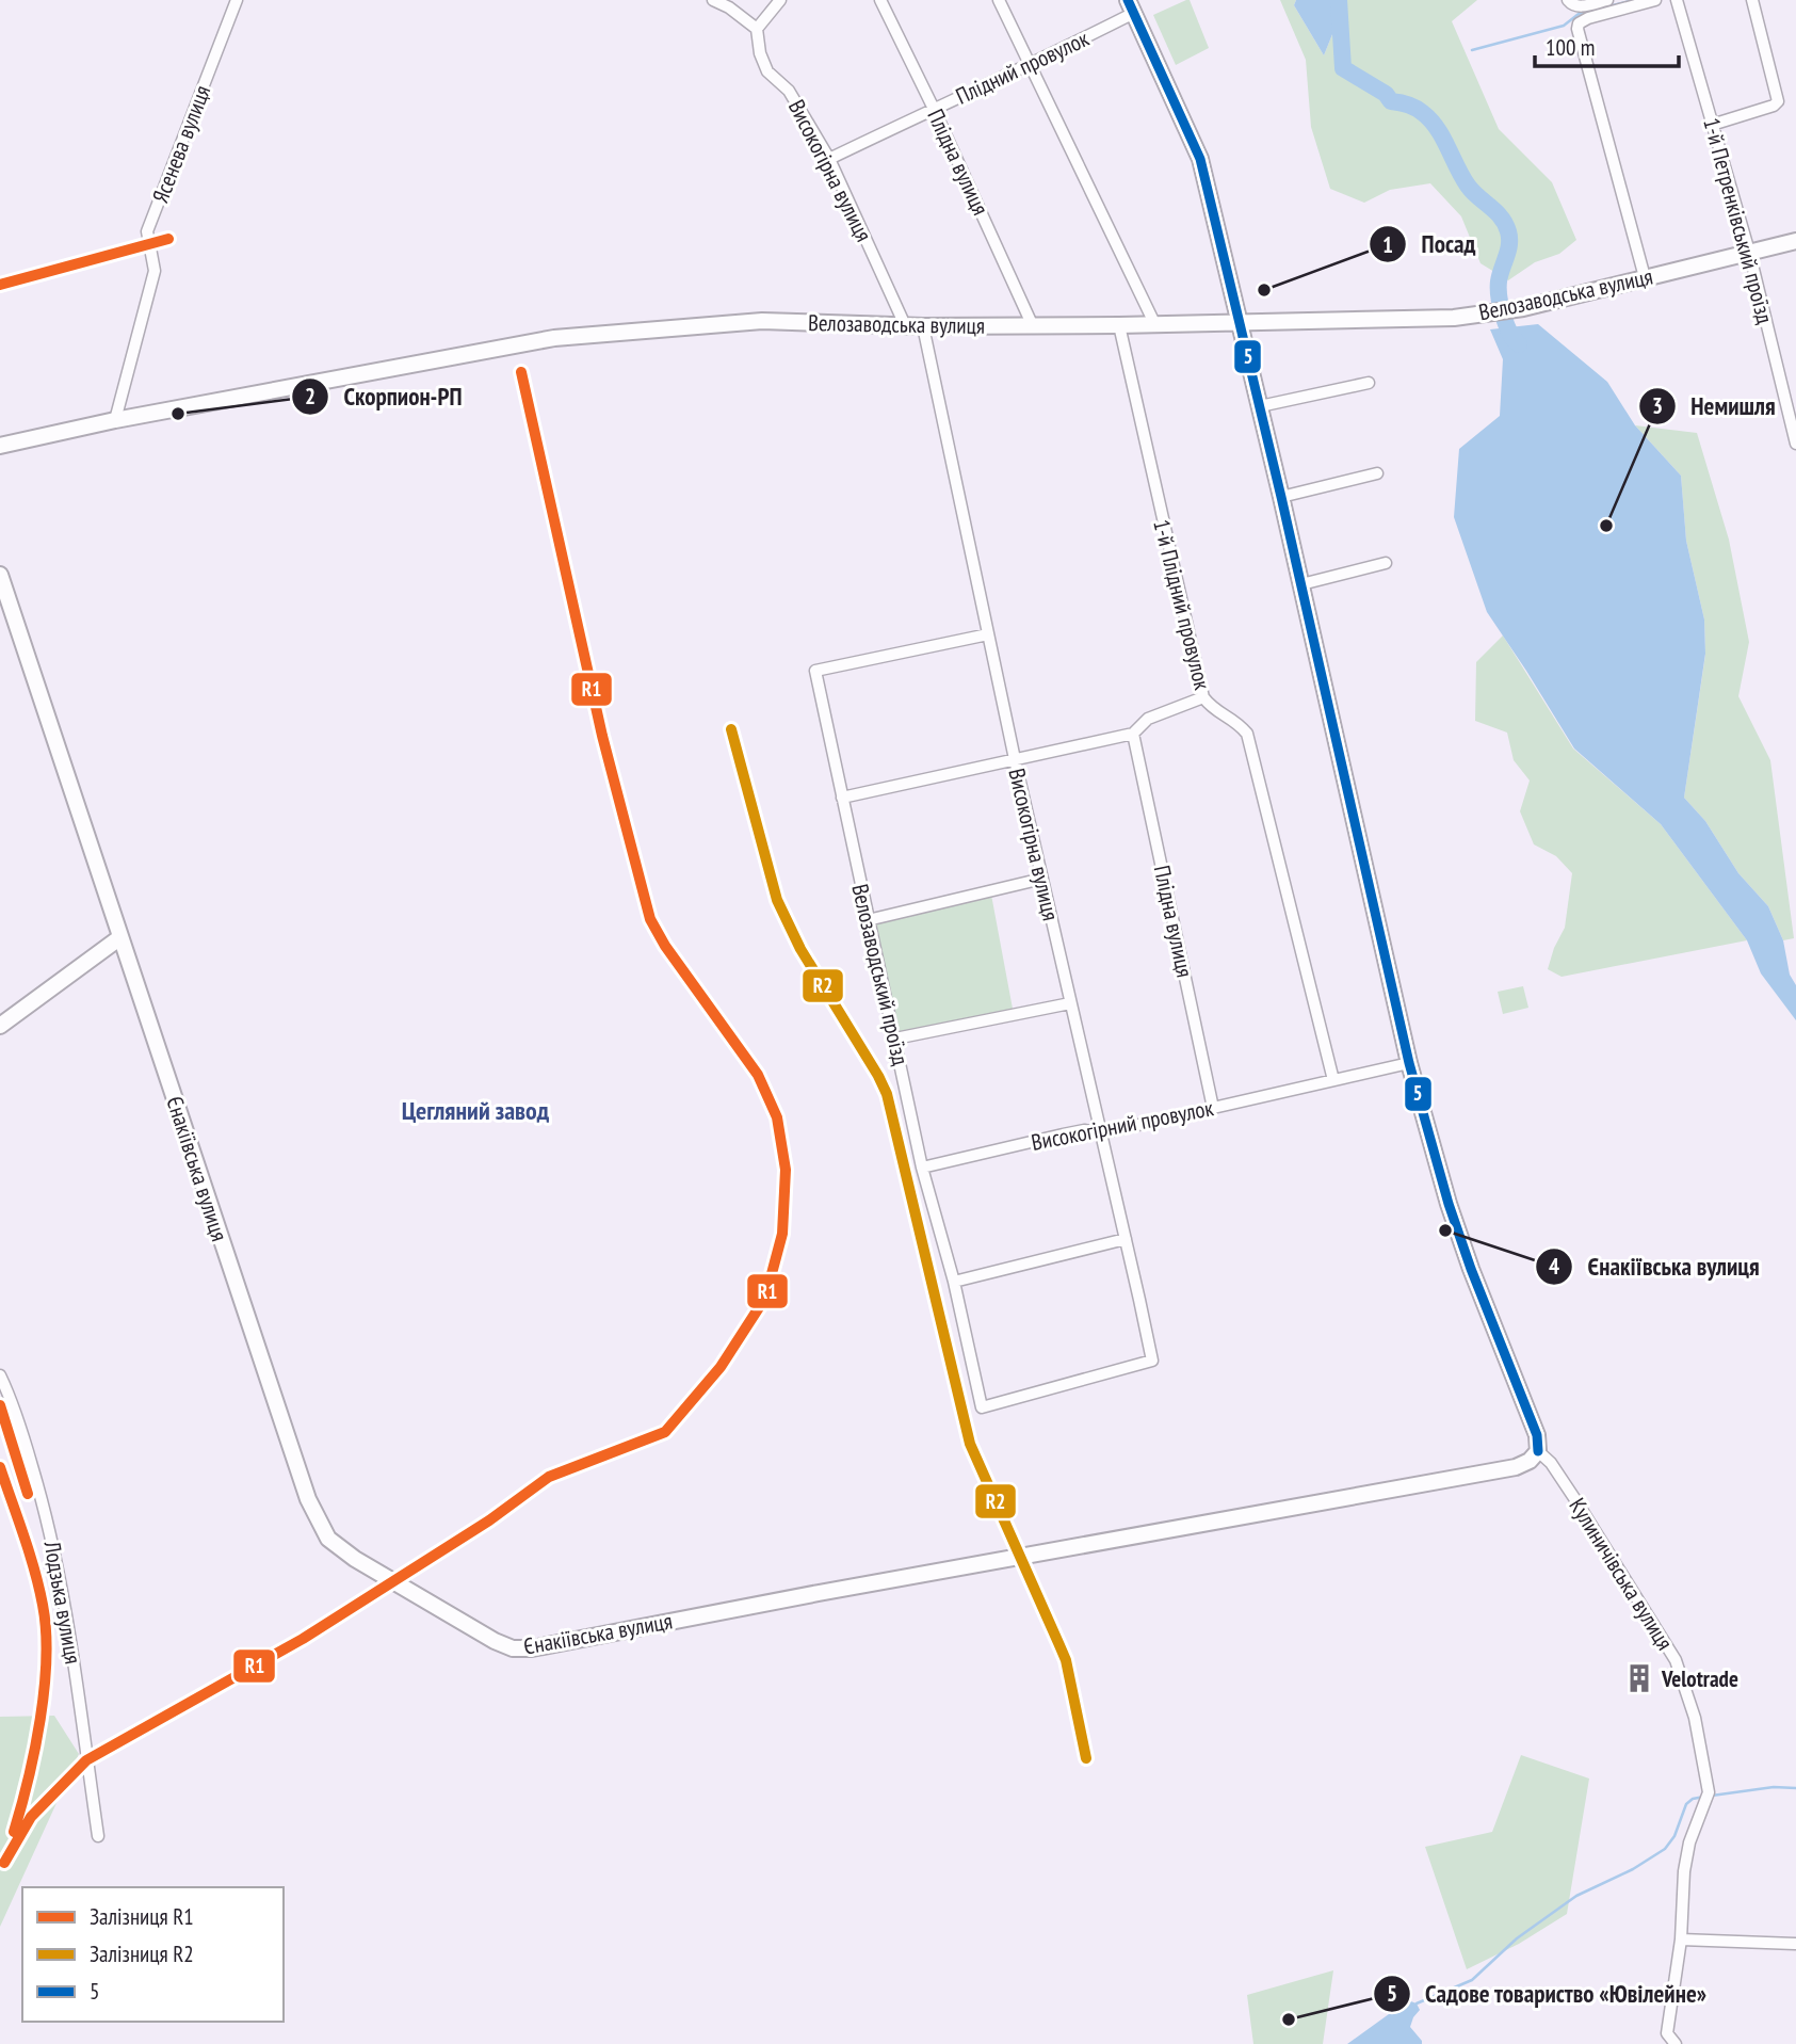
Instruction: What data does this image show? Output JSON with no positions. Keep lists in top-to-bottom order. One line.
{"streets":{"street":["Плідний провулок","Ясенева вулиця","Плідна вулиця","Високогірна вулиця","1-й Петренківський проїзд","Велозаводська вулиця","1-й Плідний провулок","Велозаводський проїзд","Високогірний провулок","Єнакіївська вулиця","Кулиничівська вулиця","Лодзька вулиця"]},"crossings":[["Плідний провулок","Плідна вулиця"],["Плідний провулок","Високогірна вулиця"],["Ясенева вулиця","Велозаводська вулиця"],["Плідна вулиця","Велозаводська вулиця"],["Плідна вулиця","Високогірний провулок"],["Високогірна вулиця","Велозаводська вулиця"],["Високогірна вулиця","Велозаводський проїзд"],["Високогірна вулиця","Високогірний провулок"],["1-й Петренківський проїзд","Велозаводська вулиця"],["Велозаводська вулиця","1-й Плідний провулок"],["1-й Плідний провулок","Високогірний провулок"],["Велозаводський проїзд","Високогірний провулок"],["Єнакіївська вулиця","Кулиничівська вулиця"]],"districts":["Цегляний завод"],"places":{"other":["Посад","Скорпион-РП","Немишля","Єнакіївська вулиця","Садове товариство «Ювілейне»"],"building":["Velotrade"]},"lines":["transit line 5","rail line R1","rail line R2"],"legend":["Залізниця R1","Залізниця R2","5"],"scale_bar":"100 m"}
